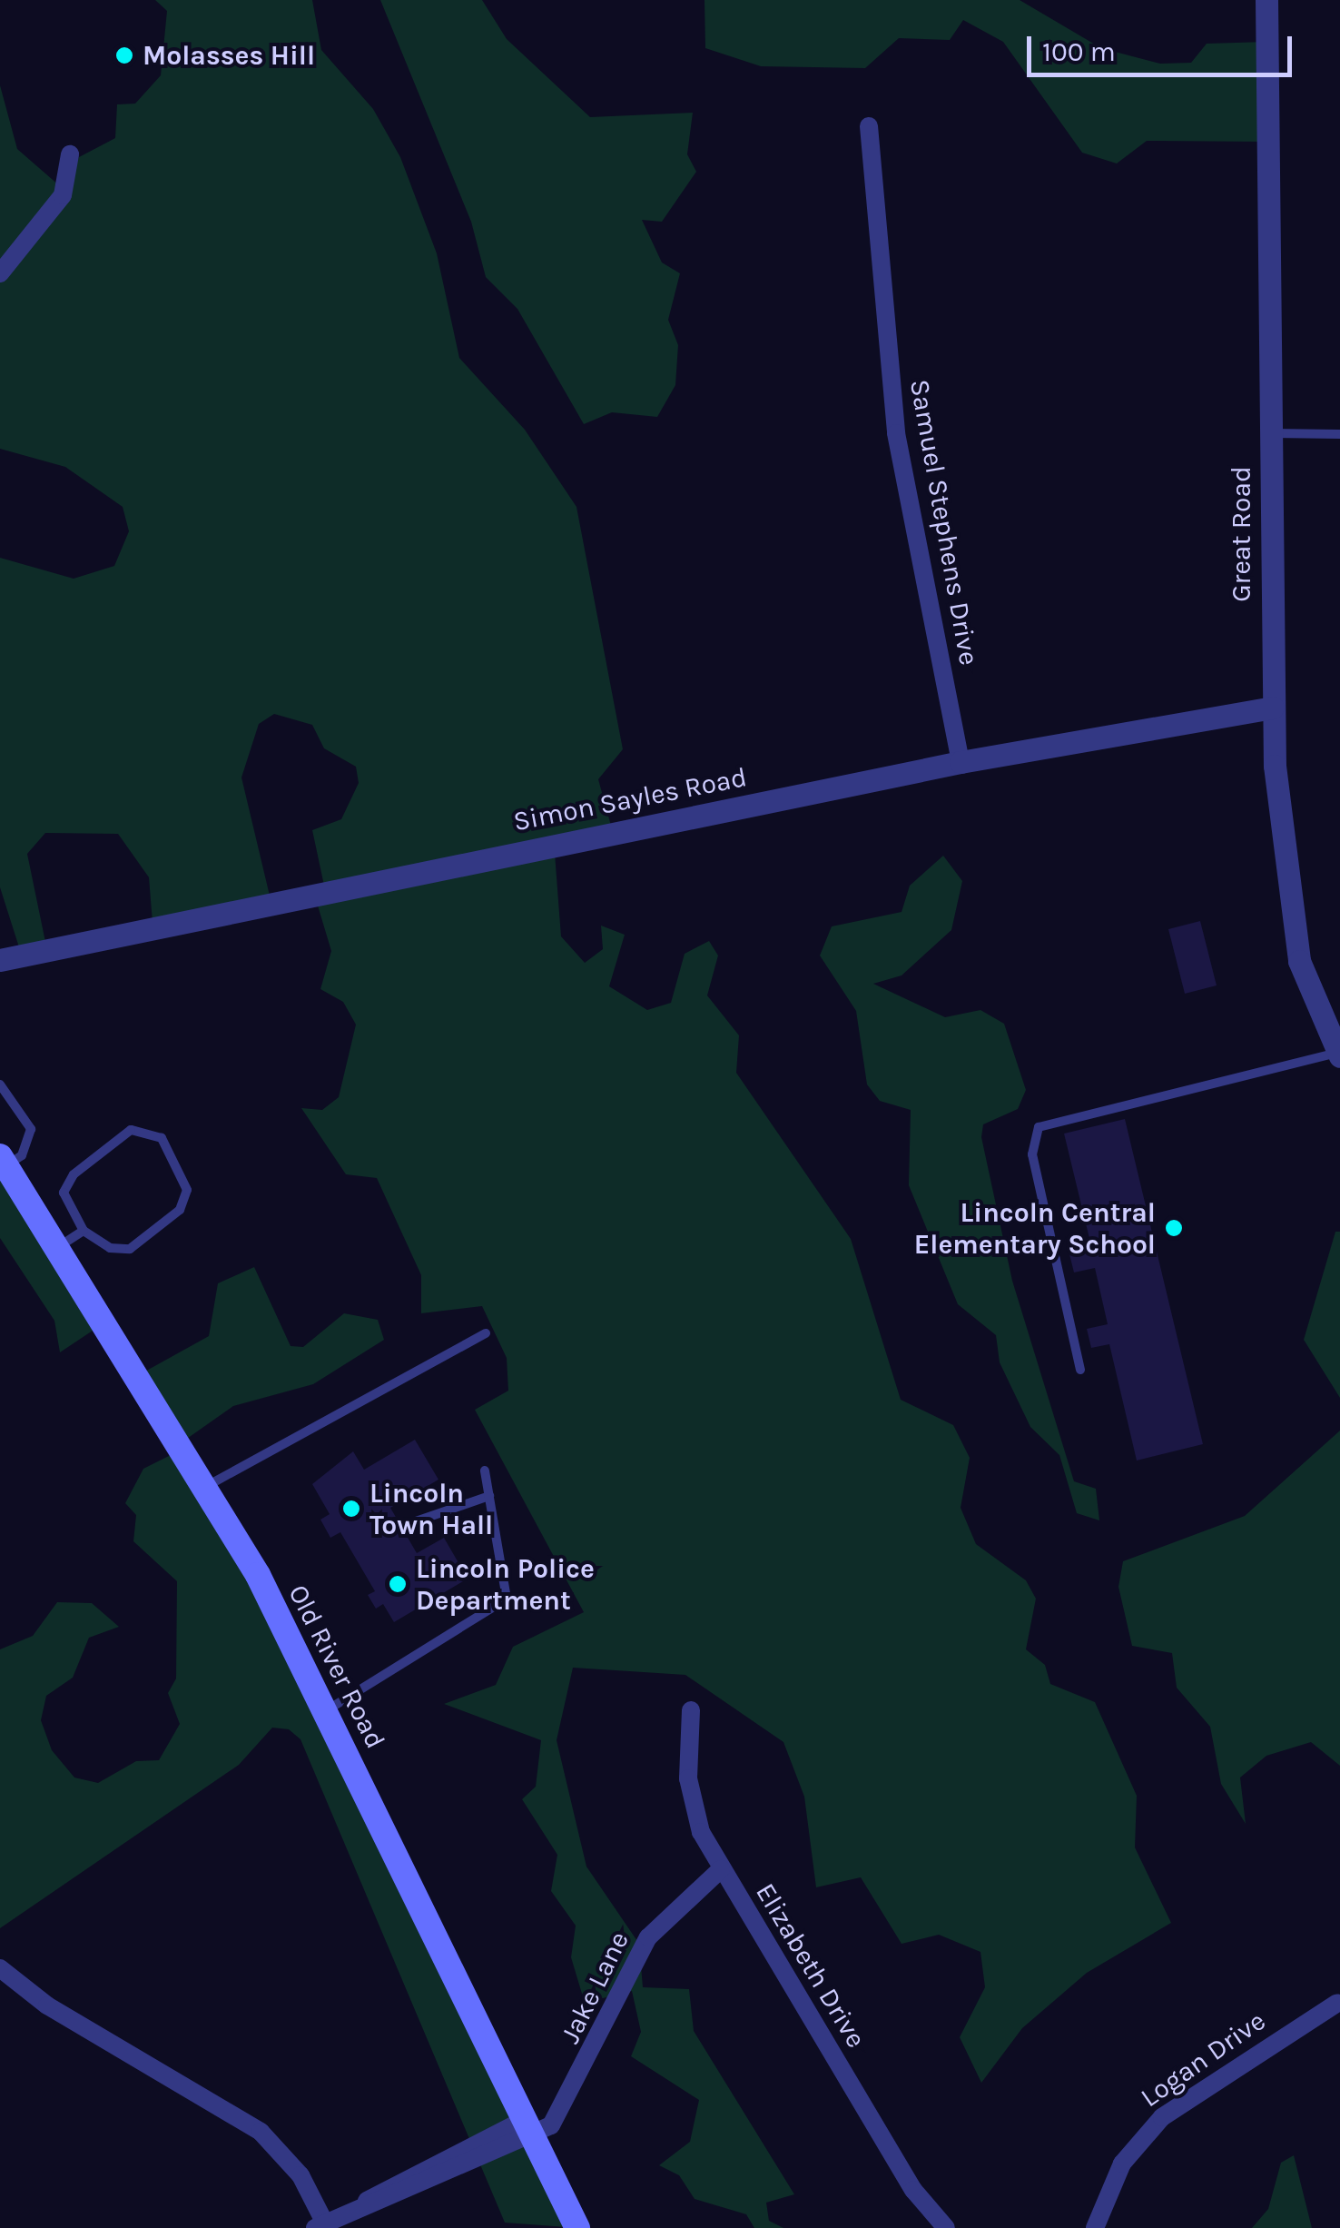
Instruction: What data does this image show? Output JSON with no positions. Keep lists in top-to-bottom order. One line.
{"streets":{"main road":["Old River Road"],"street":["Samuel Stephens Drive","Great Road","Simon Sayles Road","Elizabeth Drive","Jake Lane","Logan Drive"]},"crossings":[["Samuel Stephens Drive","Simon Sayles Road"],["Great Road","Simon Sayles Road"],["Old River Road","Jake Lane"],["Elizabeth Drive","Jake Lane"]],"places":["Molasses Hill","Lincoln Central Elementary School","Lincoln Town Hall","Lincoln Police Department"],"scale_bar":"100 m"}
